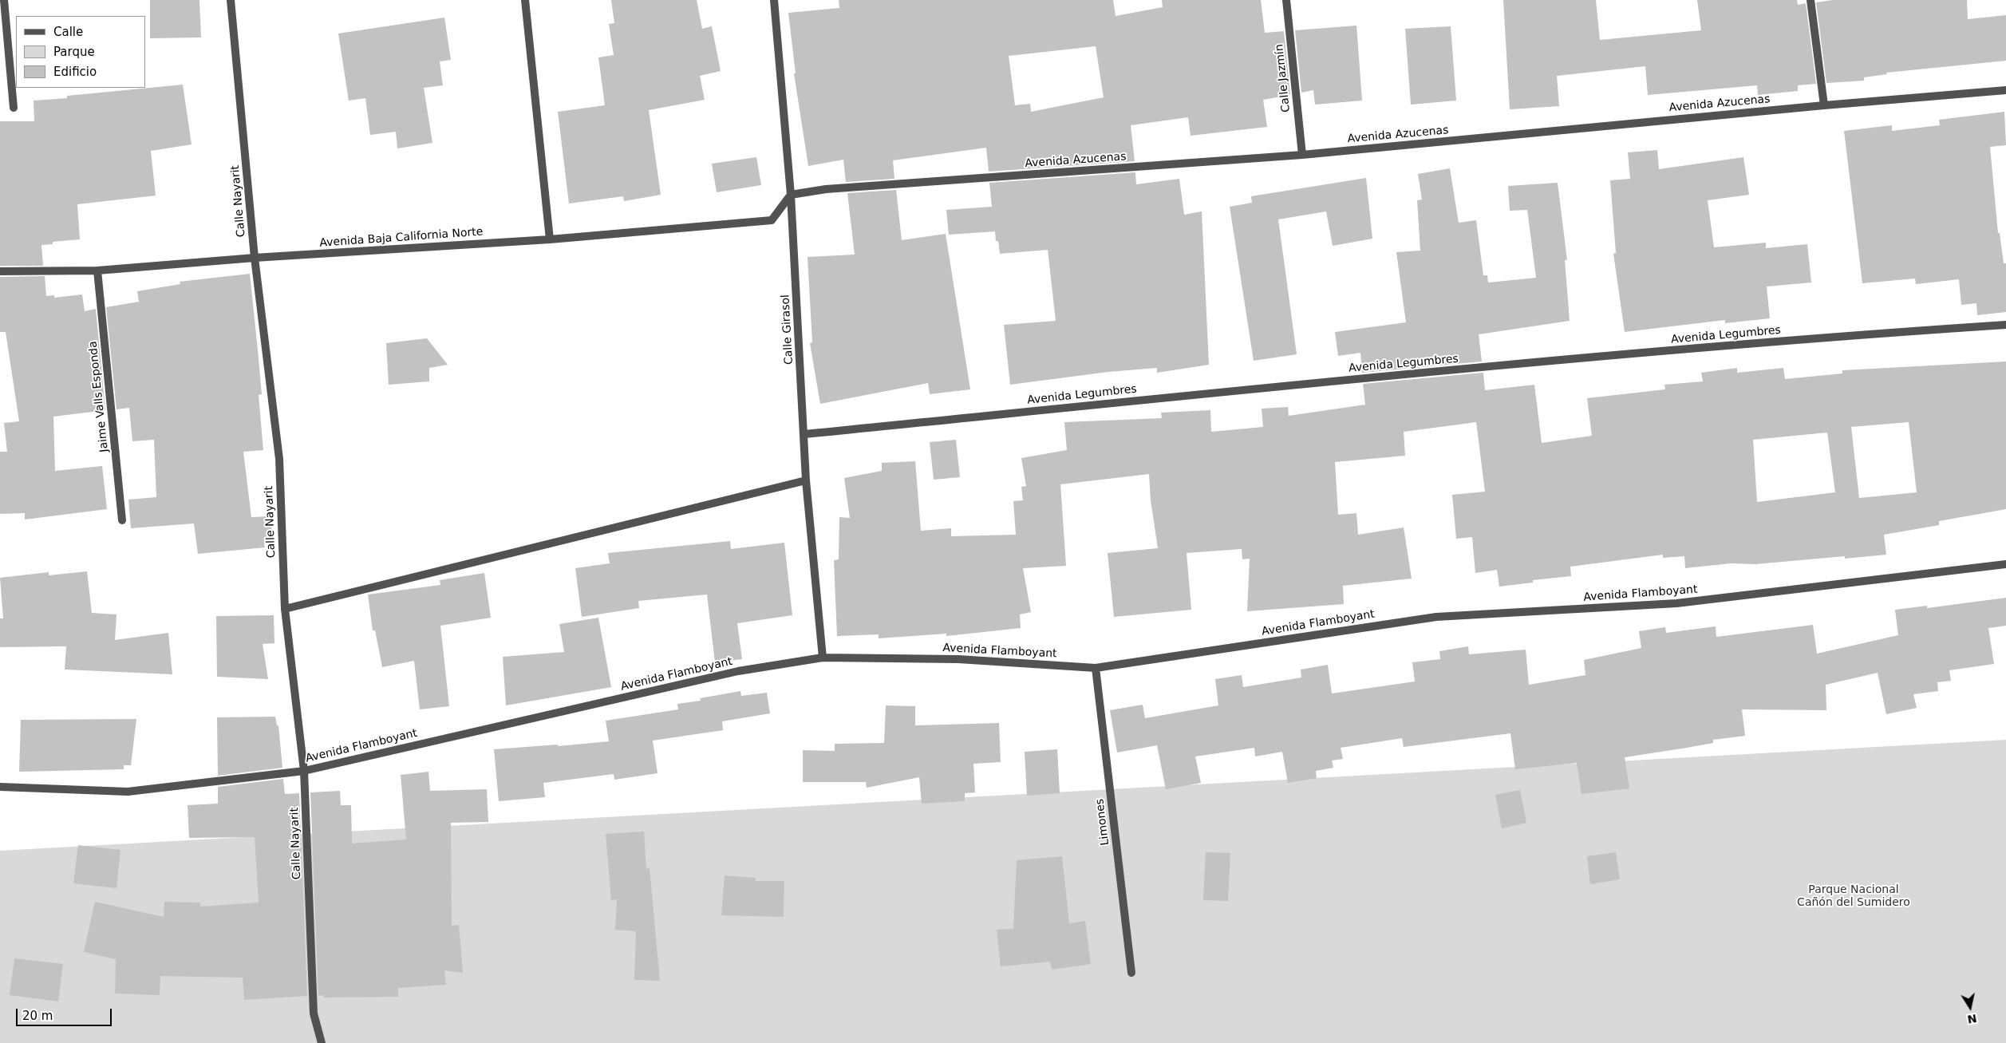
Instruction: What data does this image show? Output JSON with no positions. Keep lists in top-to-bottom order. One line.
{"streets":{"street":["Calle Jazmín","Avenida Azucenas","Calle Nayarit","Avenida Baja California Norte","Calle Girasol","Avenida Legumbres","Jaime Valls Esponda","Avenida Flamboyant","Limones"]},"crossings":[["Calle Jazmín","Avenida Azucenas"],["Avenida Azucenas","Avenida Baja California Norte"],["Avenida Azucenas","Calle Girasol"],["Calle Nayarit","Avenida Baja California Norte"],["Calle Nayarit","Avenida Flamboyant"],["Avenida Baja California Norte","Calle Girasol"],["Avenida Baja California Norte","Jaime Valls Esponda"],["Calle Girasol","Avenida Legumbres"],["Calle Girasol","Avenida Flamboyant"],["Avenida Flamboyant","Limones"]],"parks":["Parque Nacional Cañón del Sumidero"],"legend":["Calle","Parque","Edificio"],"scale_bar":"20 m","north":"bottom"}
